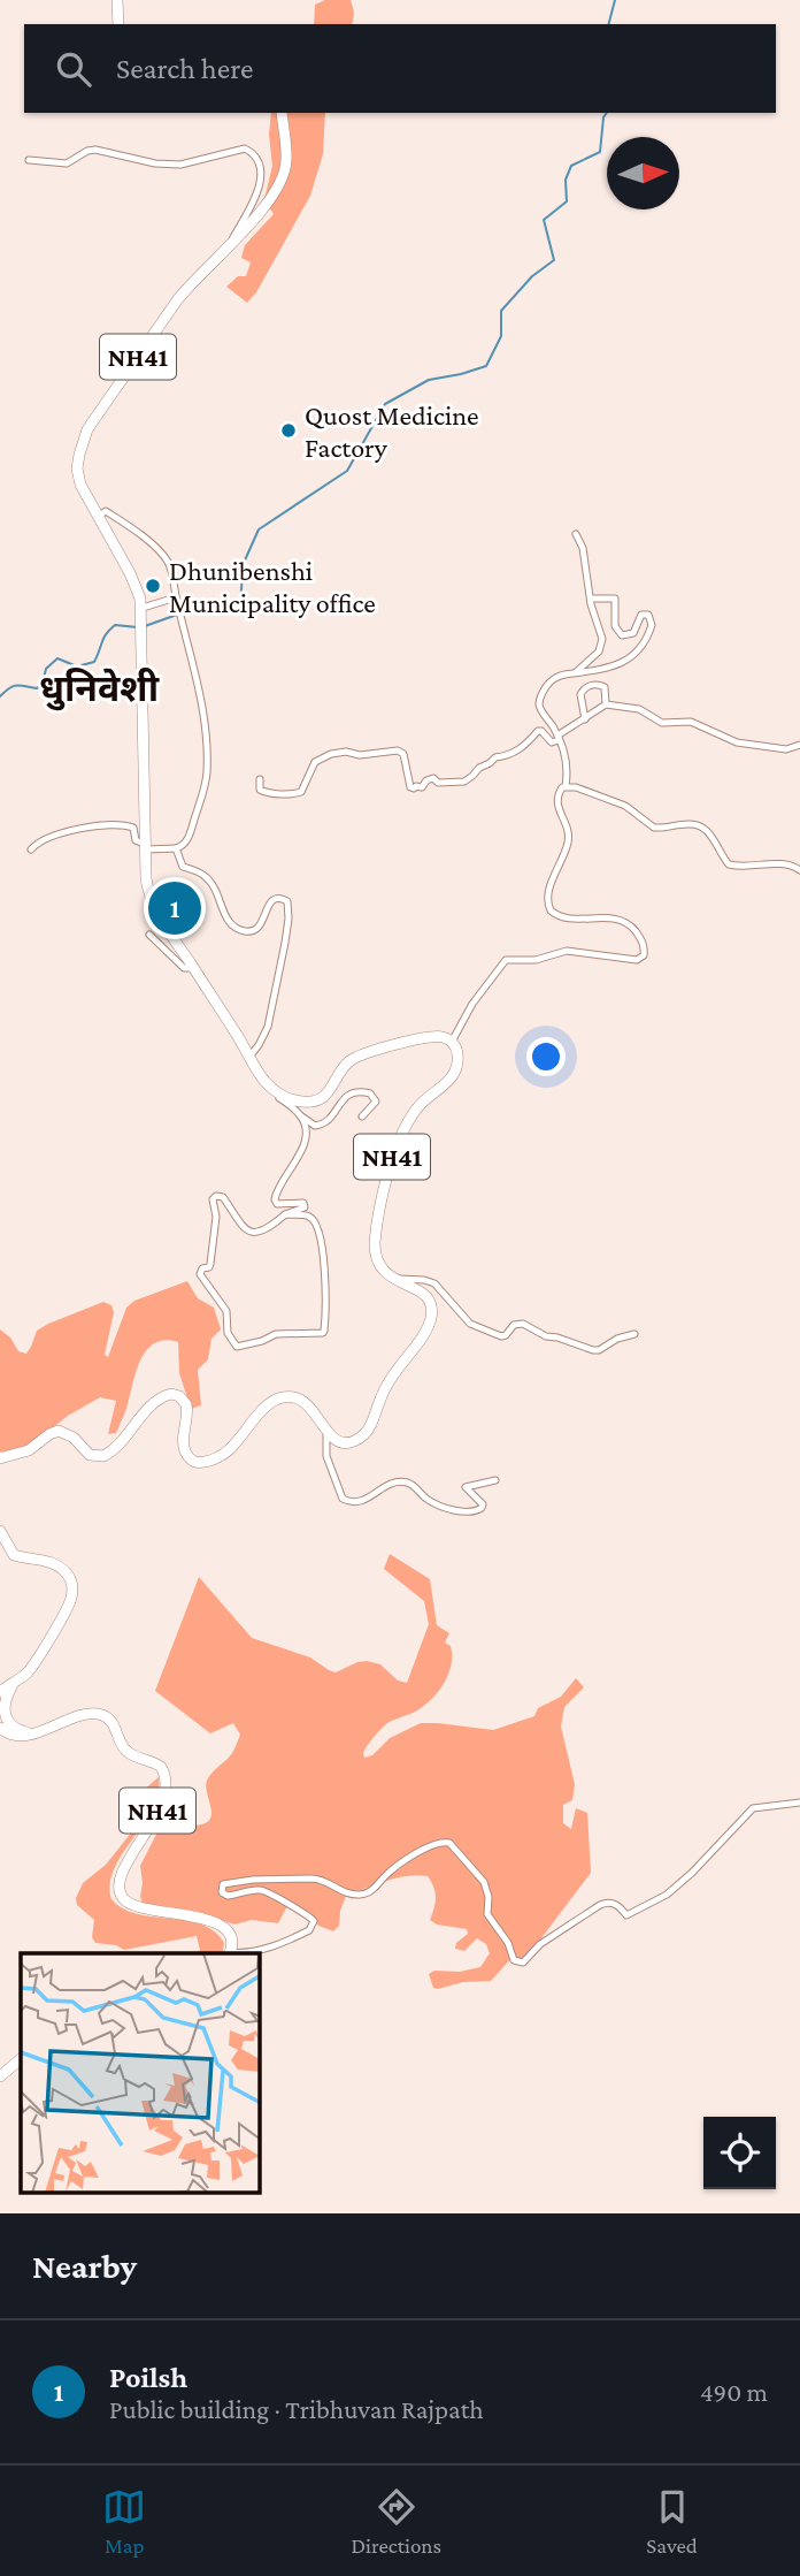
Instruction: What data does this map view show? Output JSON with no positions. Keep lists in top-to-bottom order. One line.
{"streets":{"highway":["NH41"]},"districts":["धुनिवेशी"],"places":["Quost Medicine Factory","Dhunibenshi Municipality office"],"north":"right","page":{"search":"Search here","pins":"1","heading":"Nearby","list":[{"mark":"1","name":"Poilsh","note":"Public building · Tribhuvan Rajpath","value":"490 m"}],"nav":["Map","Directions","Saved"]}}
